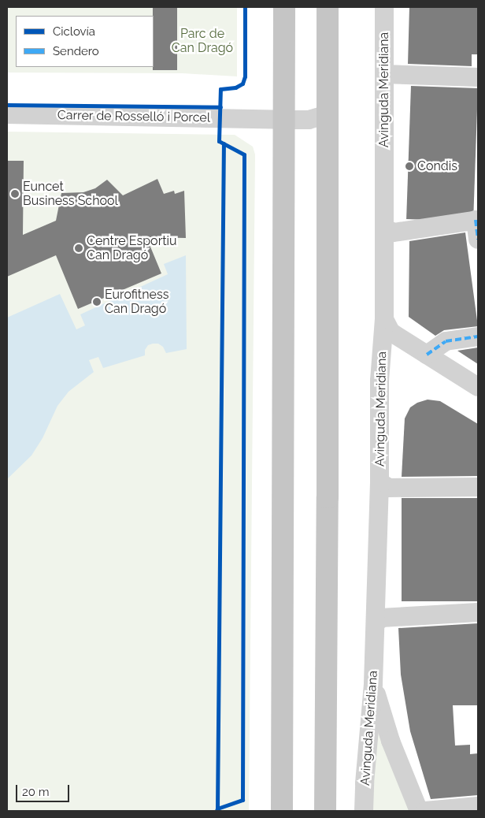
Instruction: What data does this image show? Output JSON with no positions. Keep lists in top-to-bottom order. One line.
{"streets":{"street":["Avinguda Meridiana","Carrer de Rosselló i Porcel"]},"parks":["Parc de Can Dragó"],"places":["Condis","Euncet Business School","Centre Esportiu Can Dragó","Eurofitness Can Dragó"],"legend":["Ciclovía","Sendero"],"scale_bar":"20 m"}
